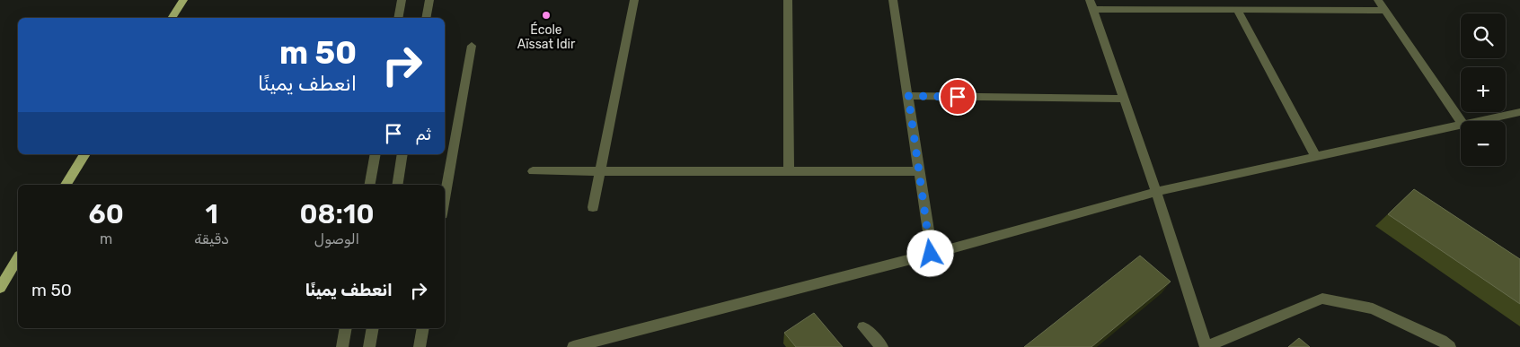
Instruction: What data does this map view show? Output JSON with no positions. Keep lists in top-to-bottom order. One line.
{"places":["École Aïssat Idir"],"page":{"map_buttons":["+","−"],"turn":["50 m","انعطف يمينًا"],"then":"ثم","eta":["08:10","الوصول","1","دقيقة","60","m"],"list":[{"name":"انعطف يمينًا","value":"50 m"}]}}
